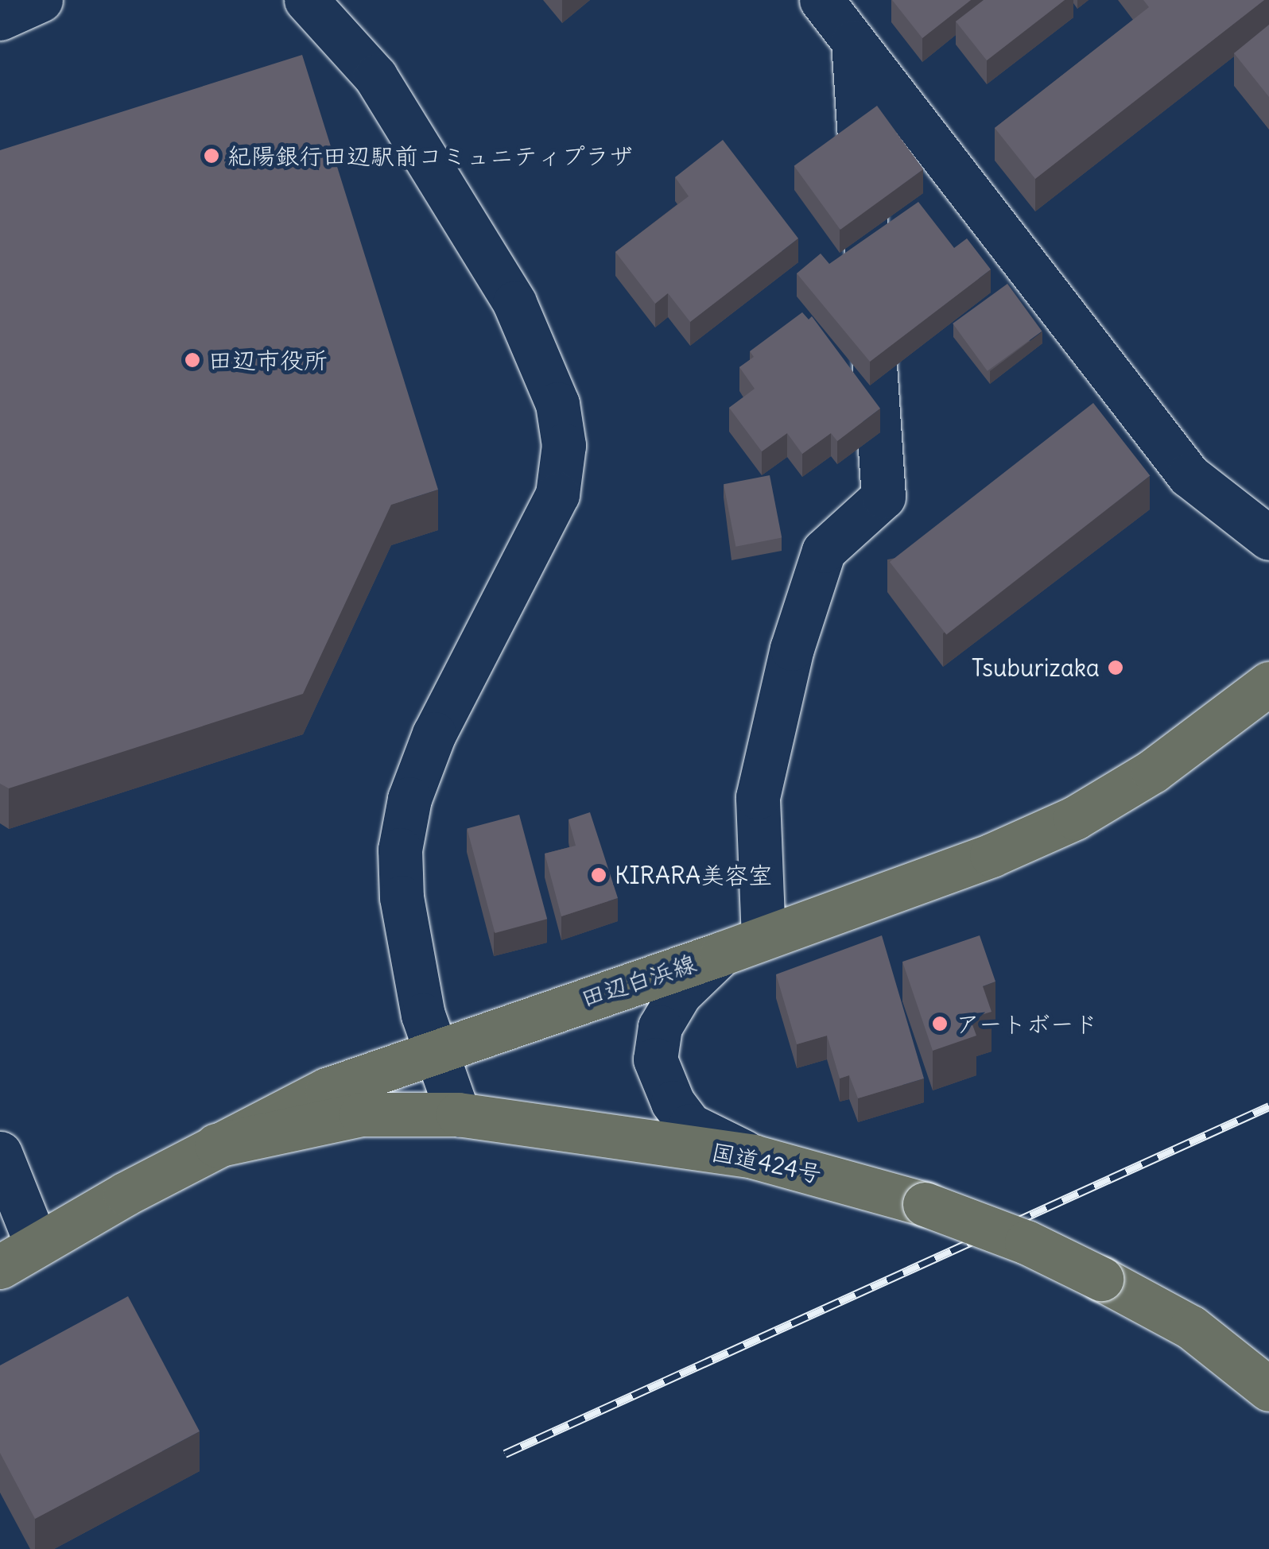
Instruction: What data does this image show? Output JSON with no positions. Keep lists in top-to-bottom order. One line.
{"streets":{"main road":["田辺白浜線","国道424号"]},"crossings":[["田辺白浜線","国道424号"]],"places":["紀陽銀行田辺駅前コミュニティプラザ","田辺市役所","Tsuburizaka","KIRARA美容室","アートボード"]}
